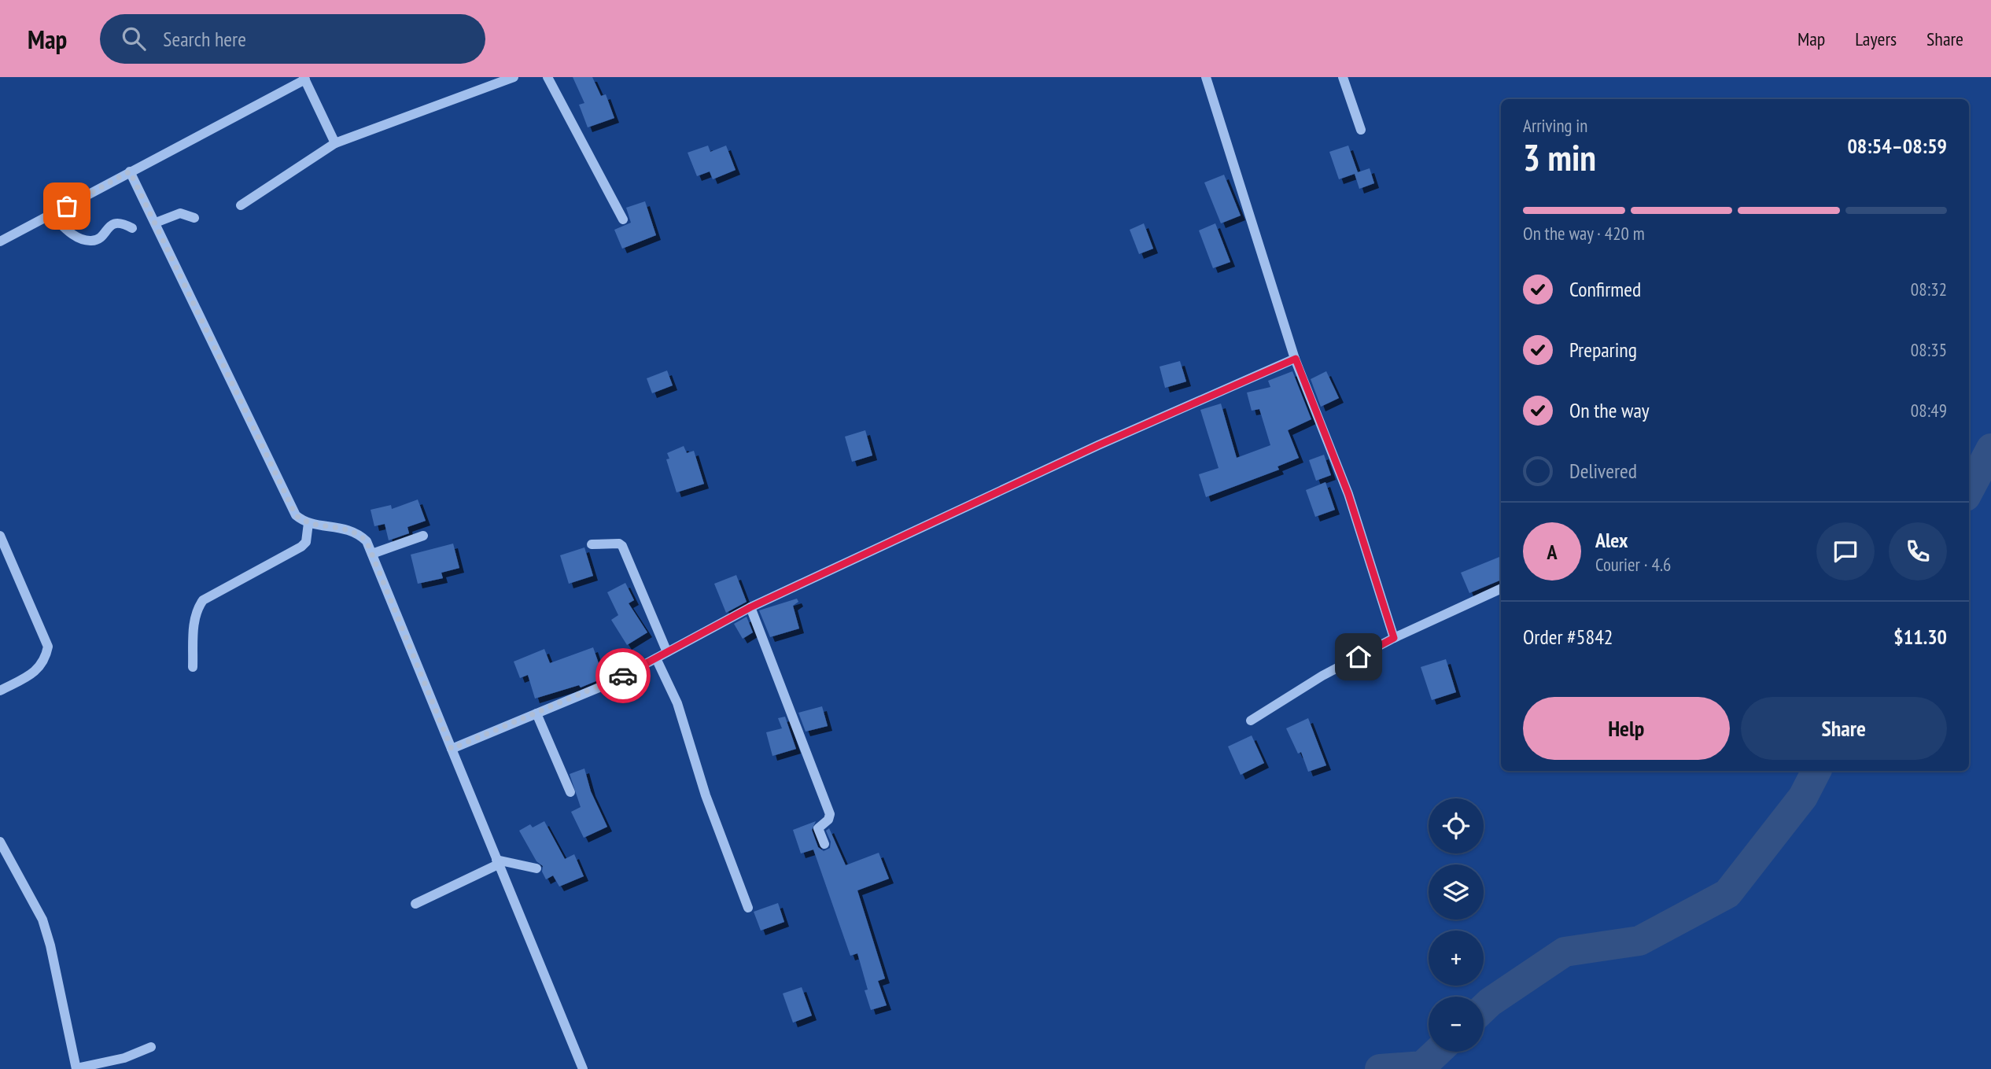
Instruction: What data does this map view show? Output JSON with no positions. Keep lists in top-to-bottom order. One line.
{"page":{"header":"Map","search":"Search here","nav":["Map","Layers","Share"],"heading":["3 min","Arriving in","08:54–08:59"],"panel":["Alex","Courier · 4.6","Order #5842","$11.30"],"bar":"On the way · 420 m","list":[["Confirmed","08:32"],["Preparing","08:35"],["On the way","08:49"],"Delivered"],"round":"A","buttons":["Help","Share"],"map_buttons":["+","−"]}}
